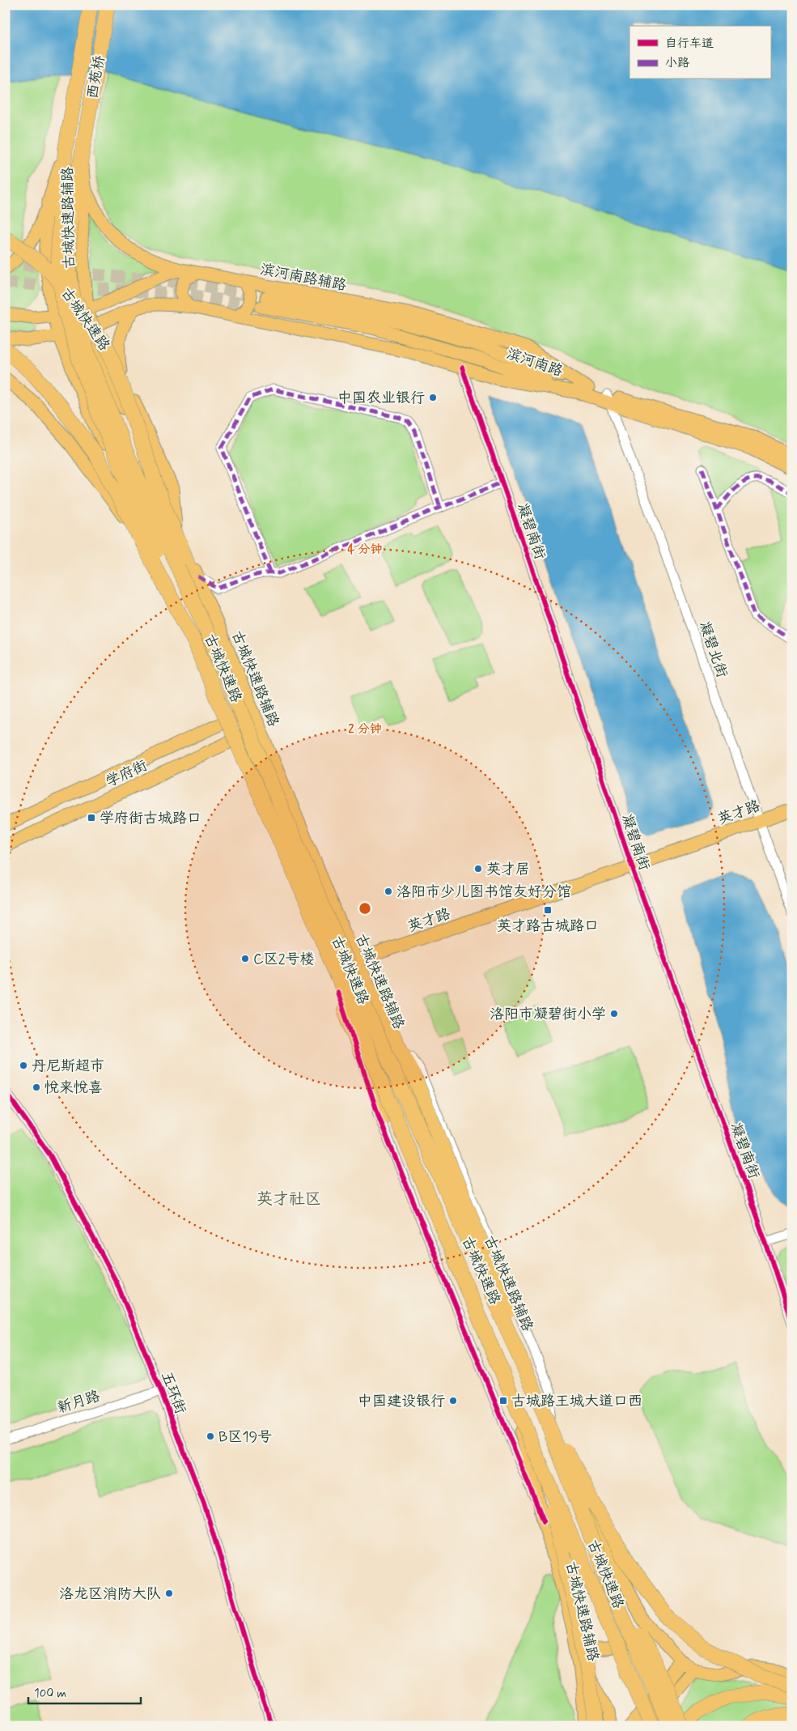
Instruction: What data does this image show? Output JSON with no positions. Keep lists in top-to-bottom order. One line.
{"streets":{"highway":["西苑桥","古城快速路"],"main road":["古城快速路辅路","滨河南路辅路","滨河南路","学府街","英才路"],"street":["凝碧南街","凝碧北街","五环街","新月路"]},"crossings":[["西苑桥","古城快速路辅路"],["古城快速路辅路","滨河南路辅路"],["古城快速路辅路","古城快速路"],["古城快速路辅路","学府街"],["古城快速路辅路","英才路"],["滨河南路辅路","滨河南路"],["滨河南路","凝碧北街"],["凝碧南街","英才路"],["凝碧北街","英才路"],["五环街","新月路"]],"districts":["英才社区"],"places":{"other":["中国农业银行","英才居","洛阳市少儿图书馆友好分馆","C区2号楼","洛阳市凝碧街小学","丹尼斯超市","悦来悦喜","中国建设银行","B区19号","洛龙区消防大队"],"transit":["学府街古城路口","英才路古城路口","古城路王城大道口西"]},"legend":["自行车道","小路"],"scale_bar":"100 m","rings":["4 分钟","2 分钟"]}
